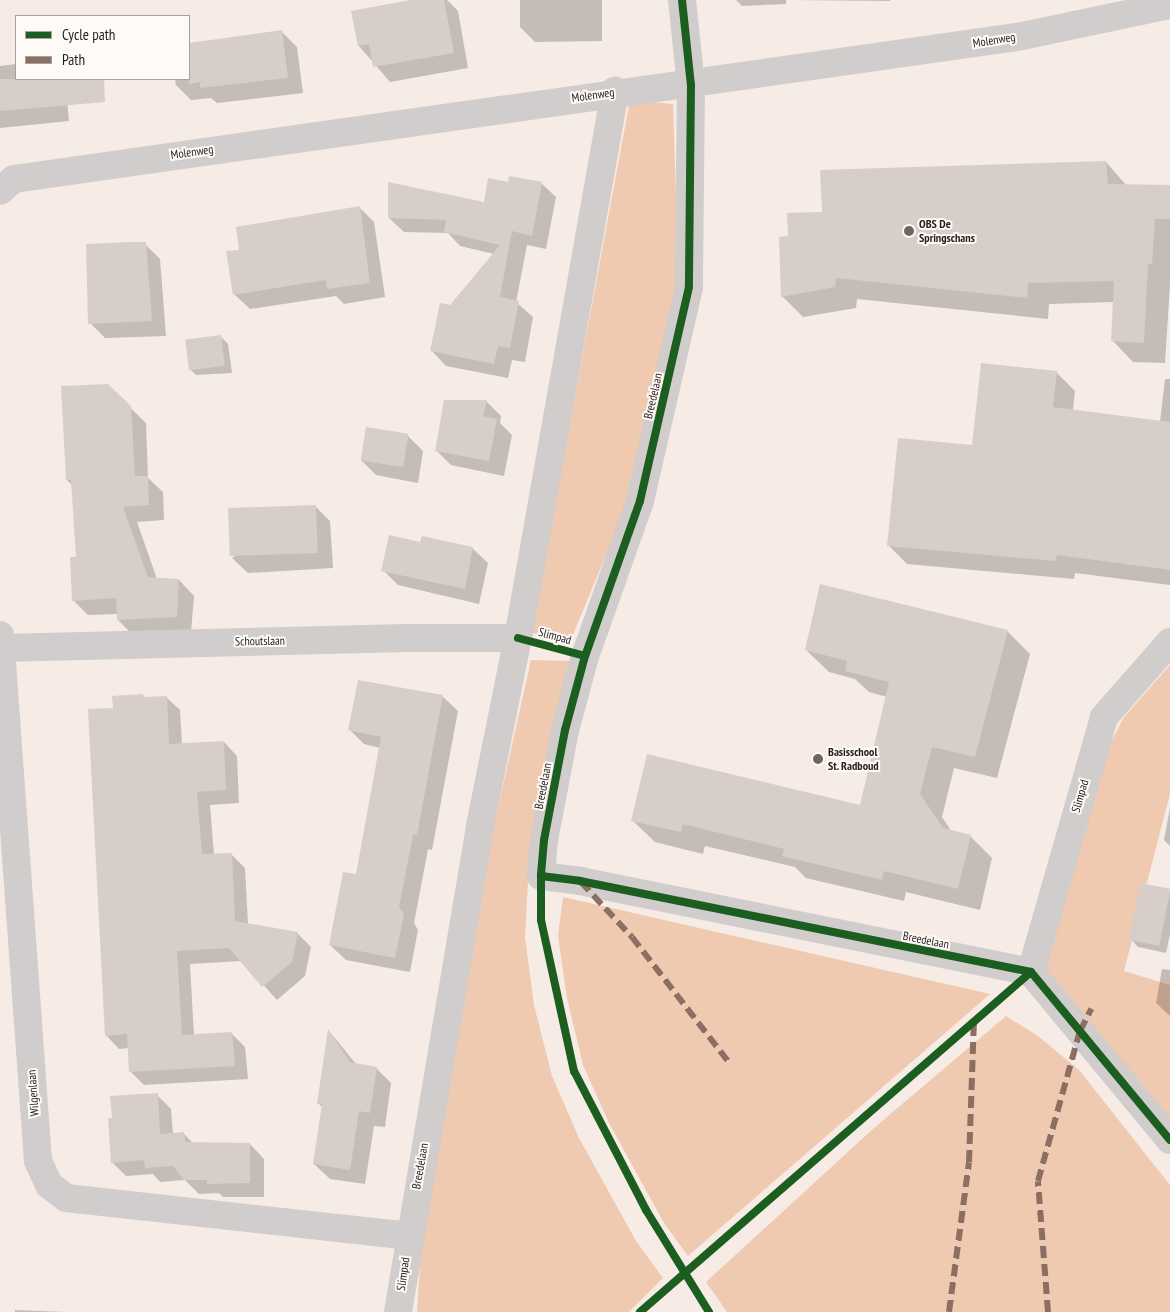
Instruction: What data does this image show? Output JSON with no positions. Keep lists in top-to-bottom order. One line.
{"streets":{"street":["Molenweg","Breedelaan","Slimpad","Schoutslaan","Wilgenlaan"]},"crossings":[["Molenweg","Breedelaan"],["Breedelaan","Slimpad"],["Breedelaan","Schoutslaan"],["Breedelaan","Wilgenlaan"],["Slimpad","Wilgenlaan"],["Schoutslaan","Wilgenlaan"]],"places":["OBS De Springschans","Basisschool St. Radboud"],"legend":["Cycle path","Path"]}
